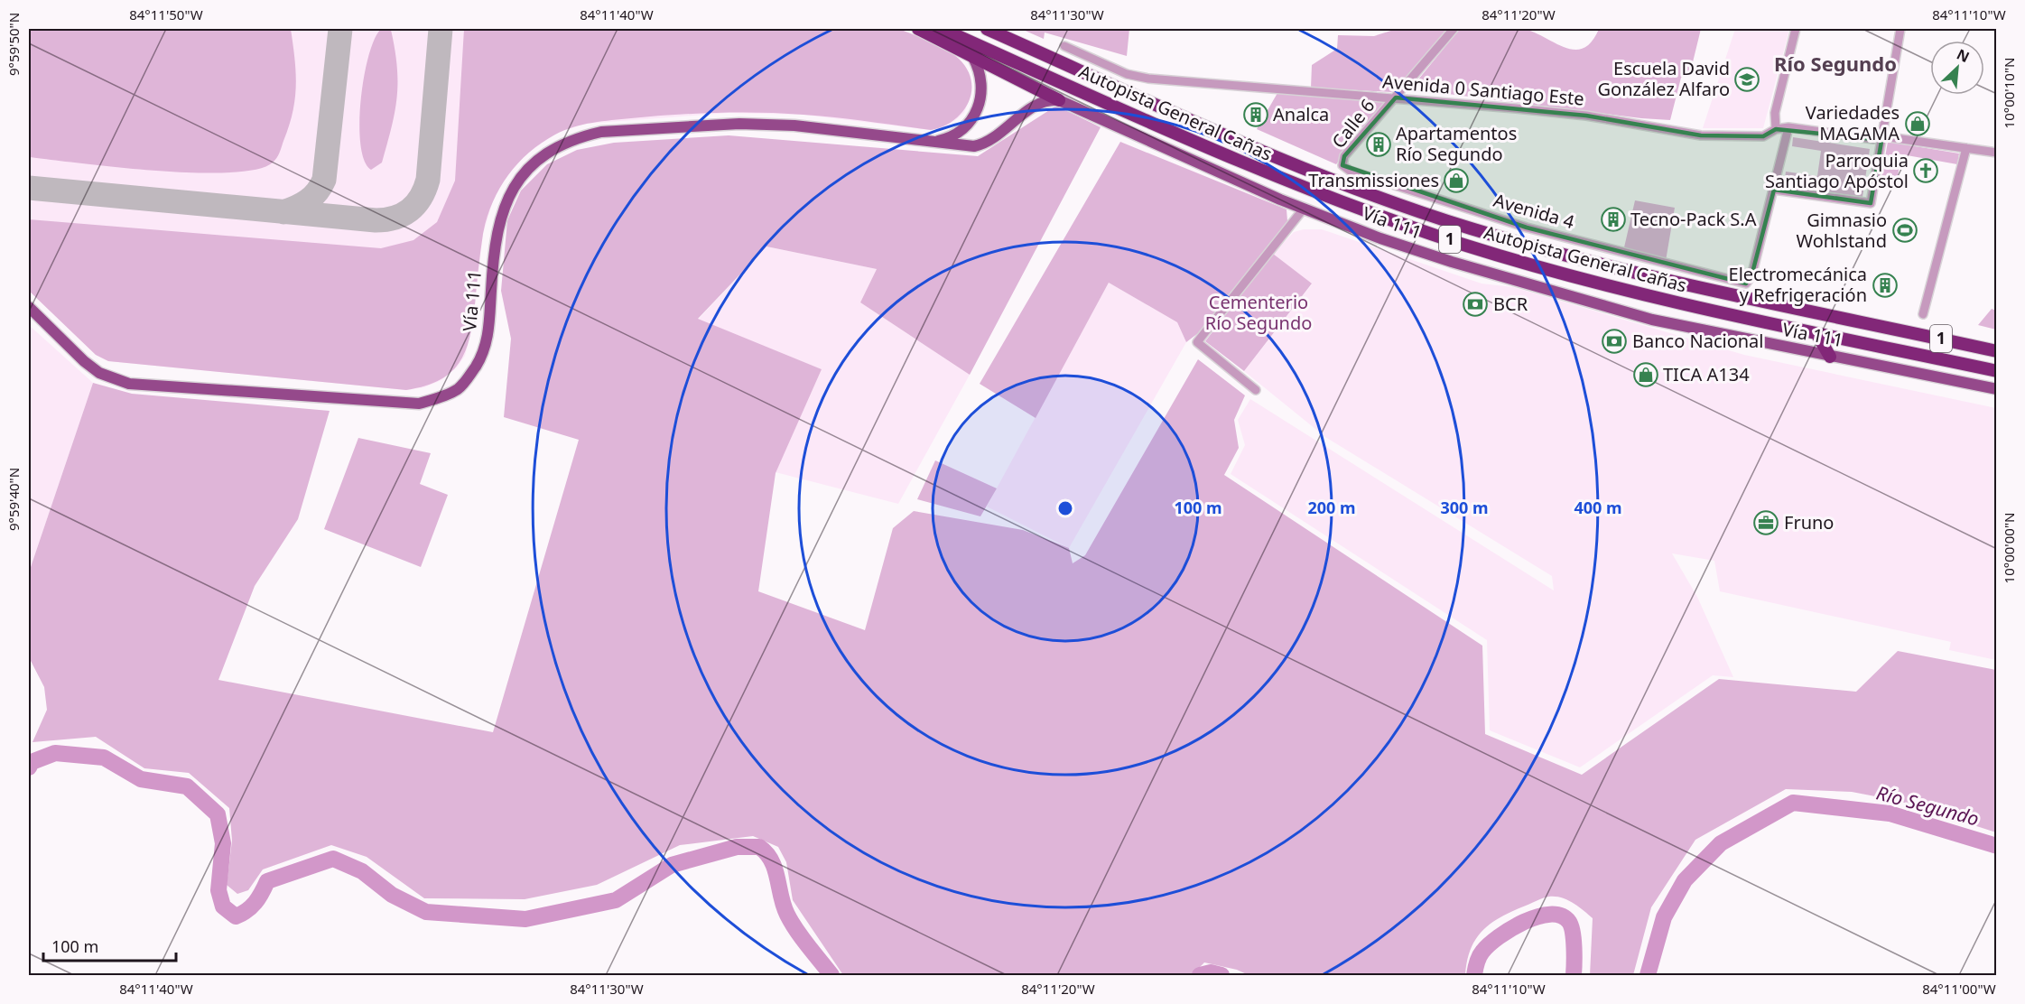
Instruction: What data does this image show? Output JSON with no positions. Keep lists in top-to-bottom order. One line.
{"streets":{"highway":["Autopista General Cañas","1"],"main road":["Vía 111"],"street":["Avenida 0 Santiago Este","Calle 6","Avenida 4"]},"crossings":[["Avenida 0 Santiago Este","Calle 6"],["Calle 6","Avenida 4"]],"districts":["Río Segundo"],"water":["Río Segundo"],"parks":["Cementerio Río Segundo"],"places":{"school or university":["Escuela David González Alfaro"],"building":["Analca","Apartamentos Río Segundo","Tecno-Pack S.A","Electromecánica y Refrigeración"],"shop":["Variedades MAGAMA","Transmissiones","TICA A134"],"church":["Parroquia Santiago Apóstol"],"sports":["Gimnasio Wohlstand"],"bank":["BCR","Banco Nacional"],"office":["Fruno"]},"scale_bar":"100 m","north":"top right","coordinates":["84°11'50\"W","84°11'40\"W","84°11'30\"W","84°11'20\"W","84°11'10\"W","9°59'50\"N","10°00'10\"N","9°59'40\"N","10°00'00\"N","84°11'00\"W"],"rings":["100 m","200 m","300 m","400 m"]}
